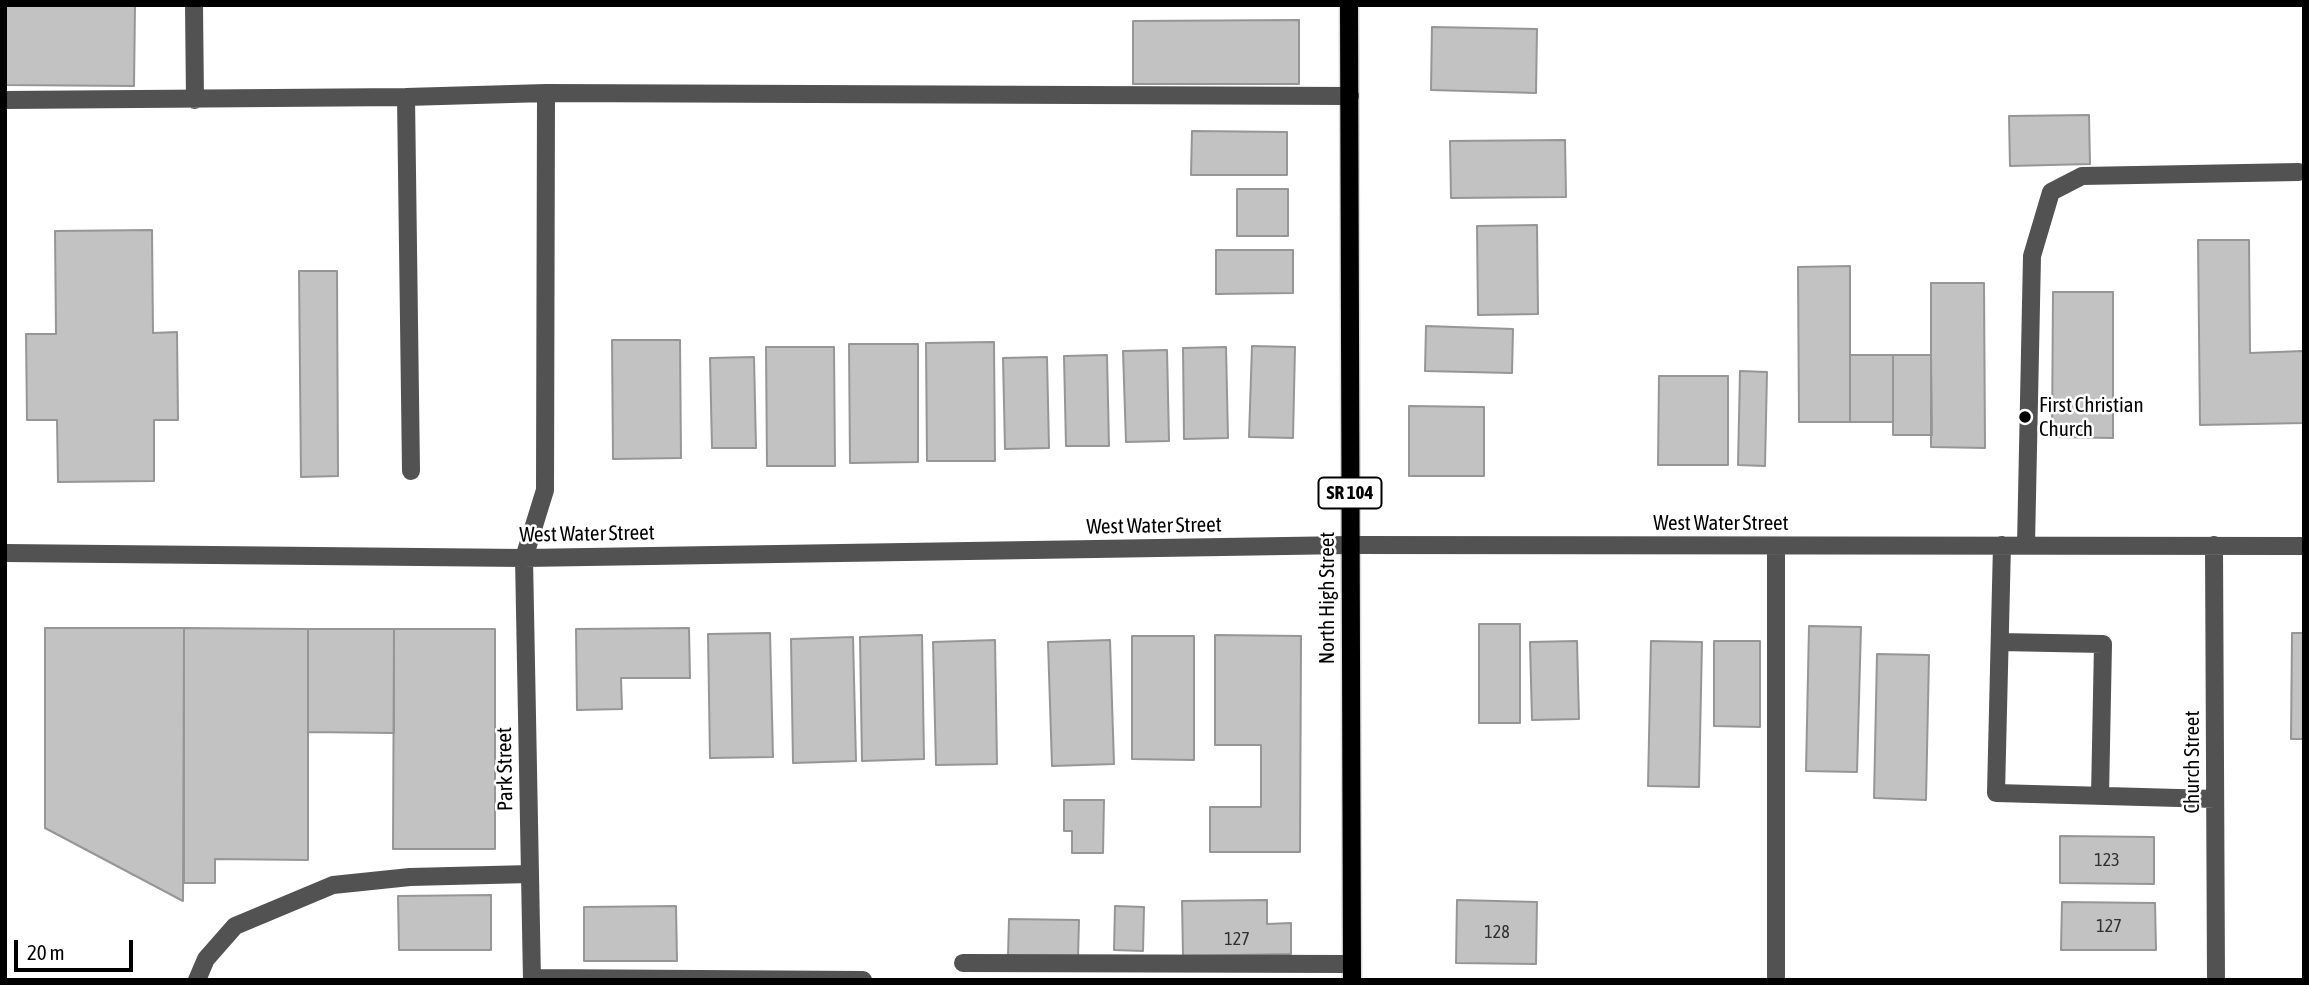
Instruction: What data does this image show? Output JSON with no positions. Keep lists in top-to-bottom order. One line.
{"streets":{"main road":["SR 104","North High Street"],"street":["West Water Street","Church Street","Park Street"]},"crossings":[["West Water Street","North High Street"],["West Water Street","Church Street"],["West Water Street","Park Street"]],"places":["First Christian Church"],"house_numbers":["123","127","128","127"],"scale_bar":"20 m"}
